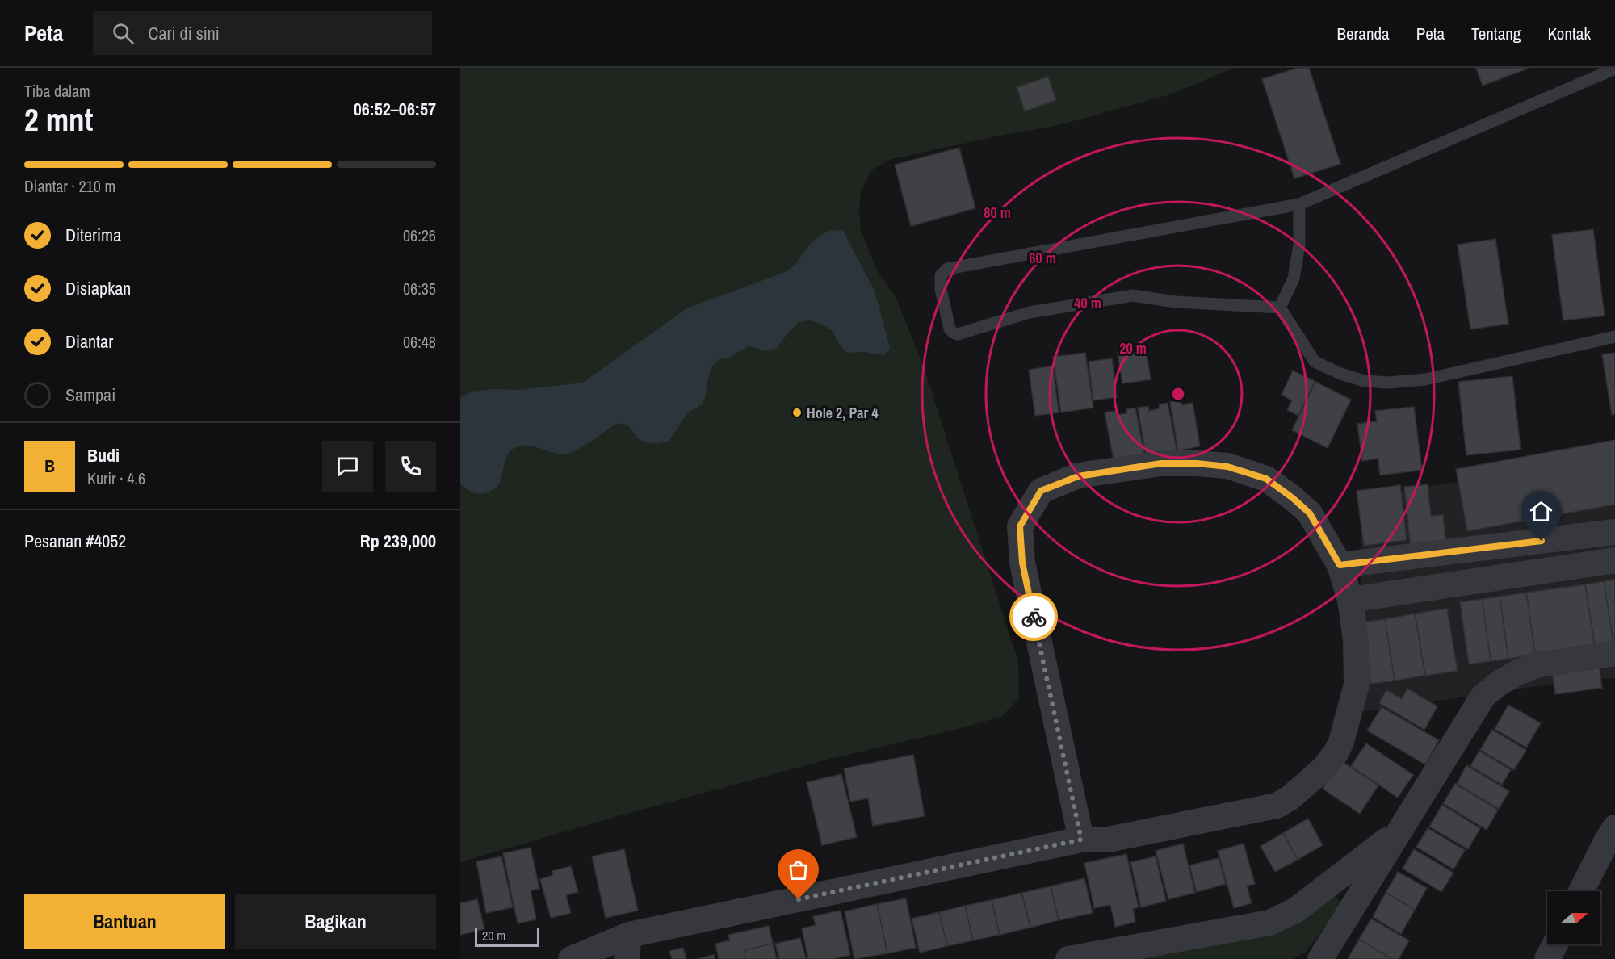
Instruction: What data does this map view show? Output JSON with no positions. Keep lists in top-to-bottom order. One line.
{"places":["Hole 2, Par 4"],"scale_bar":"20 m","north":"right","page":{"header":"Peta","search":"Cari di sini","nav":["Beranda","Peta","Tentang","Kontak"],"heading":["2 mnt","Tiba dalam","06:52–06:57"],"panel":["Budi","Kurir · 4.6","Pesanan #4052","Rp 239,000"],"bar":"Diantar · 210 m","list":[["Diterima","06:26"],["Disiapkan","06:35"],["Diantar","06:48"],"Sampai"],"round":"B","buttons":["Bantuan","Bagikan"],"scale":"20 m"},"rings":["80 m","60 m","40 m","20 m"]}
